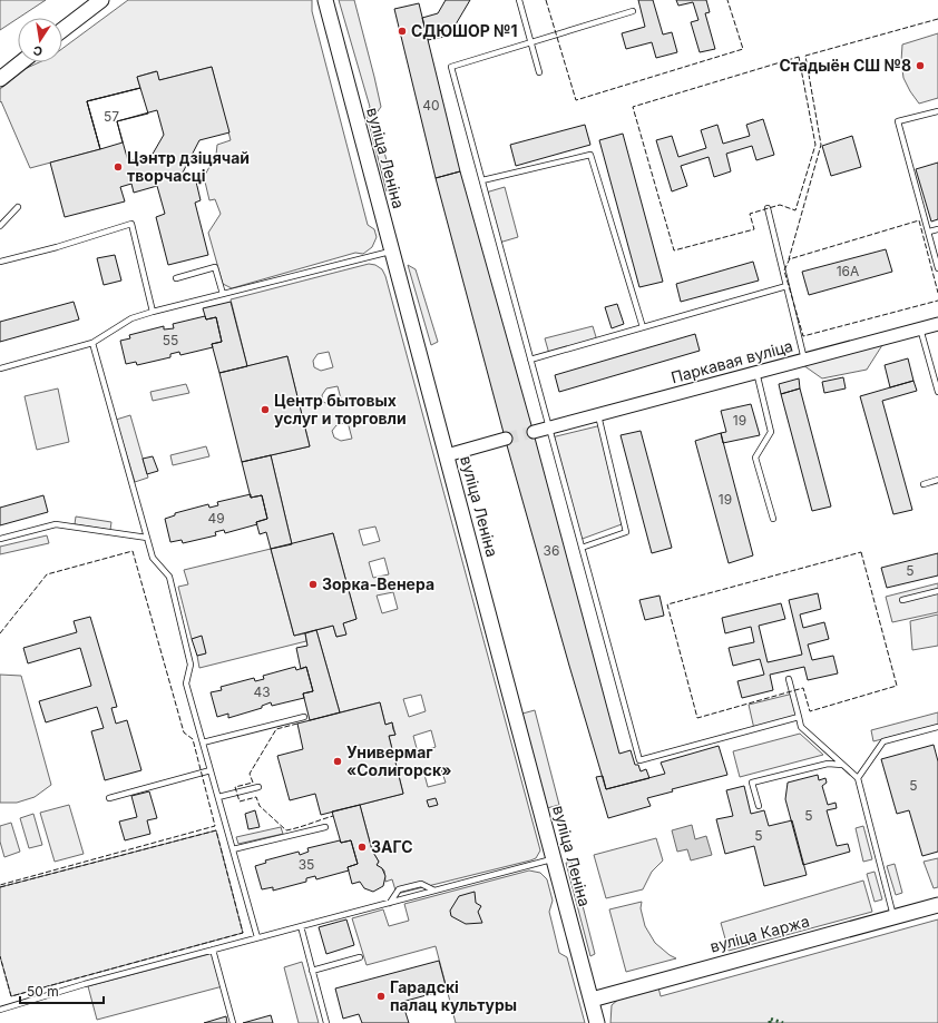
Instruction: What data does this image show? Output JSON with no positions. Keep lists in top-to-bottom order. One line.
{"streets":{"main road":["вуліца Леніна","вуліца Каржа"],"street":["Паркавая вуліца"]},"crossings":[["вуліца Леніна","вуліца Каржа"]],"places":["СДЮШОР №1","Стадыён СШ №8","Цэнтр дзіцячай творчасці","Центр бытовых услуг и торговли","Зорка-Венера","Универмаг «Солигорск»","ЗАГС","Гарадскі палац культуры"],"house_numbers":["40","57","16А","55","19","19","49","36","5","43","5","5","5","35"],"scale_bar":"50 m","north":"bottom"}
